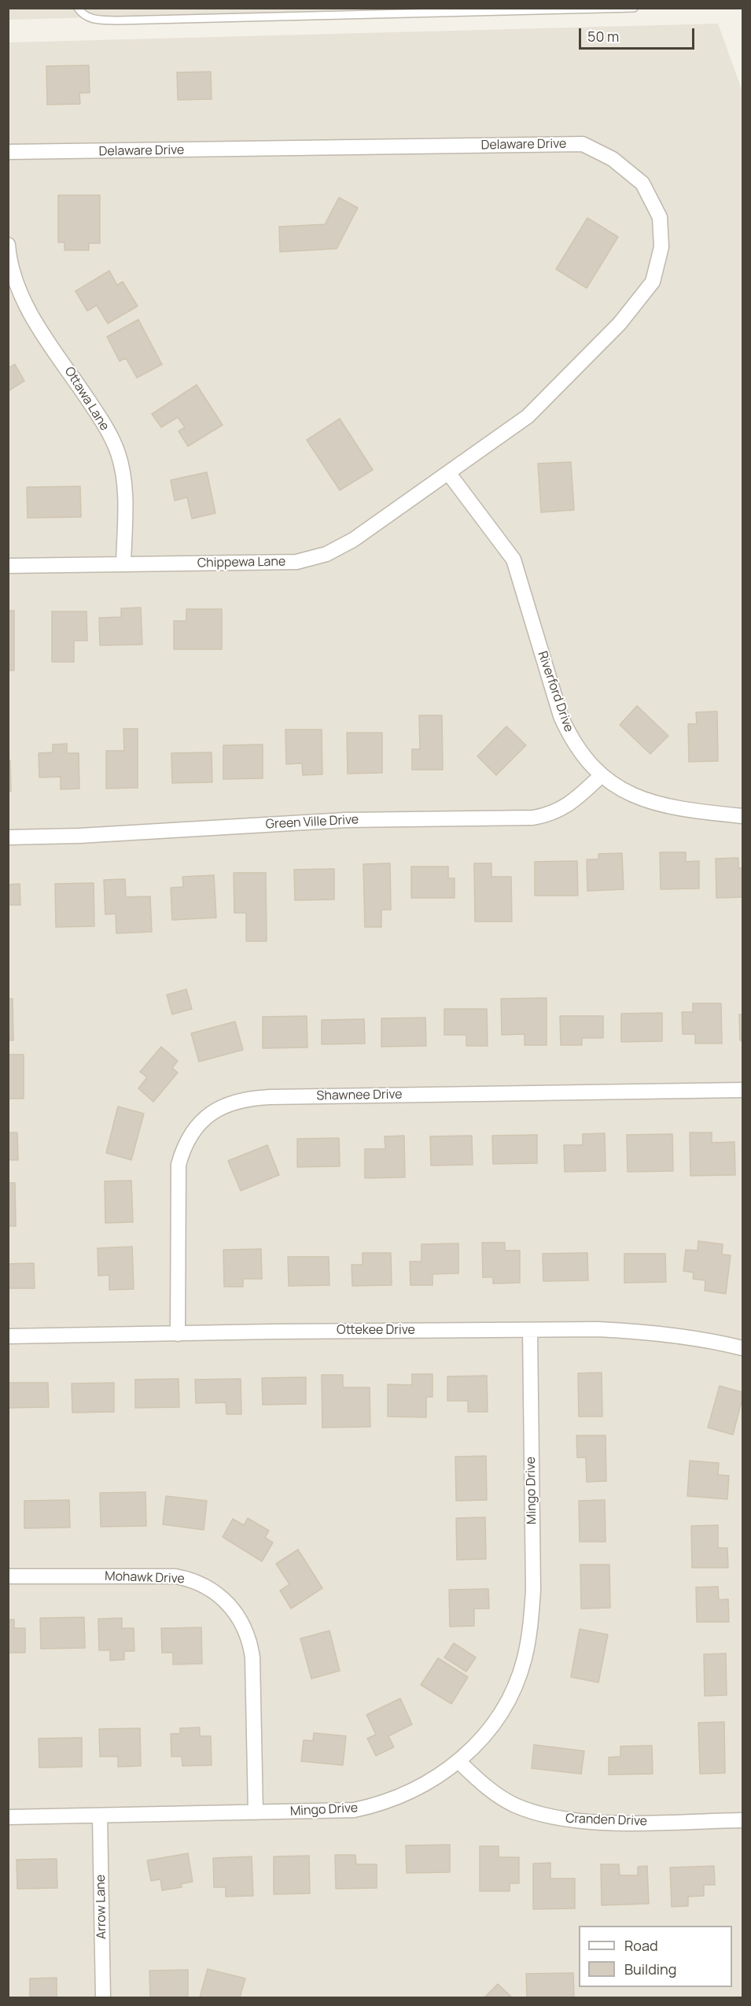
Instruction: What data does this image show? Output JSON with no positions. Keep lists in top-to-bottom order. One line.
{"streets":{"street":["Delaware Drive","Ottawa Lane","Chippewa Lane","Riverford Drive","Green Ville Drive","Shawnee Drive","Ottekee Drive","Mingo Drive","Mohawk Drive","Cranden Drive","Arrow Lane"]},"crossings":[["Delaware Drive","Chippewa Lane"],["Delaware Drive","Riverford Drive"],["Ottawa Lane","Chippewa Lane"],["Chippewa Lane","Riverford Drive"],["Riverford Drive","Green Ville Drive"],["Shawnee Drive","Ottekee Drive"],["Ottekee Drive","Mingo Drive"],["Mingo Drive","Mohawk Drive"],["Mingo Drive","Cranden Drive"],["Mingo Drive","Arrow Lane"]],"legend":["Road","Building"],"scale_bar":"50 m"}
